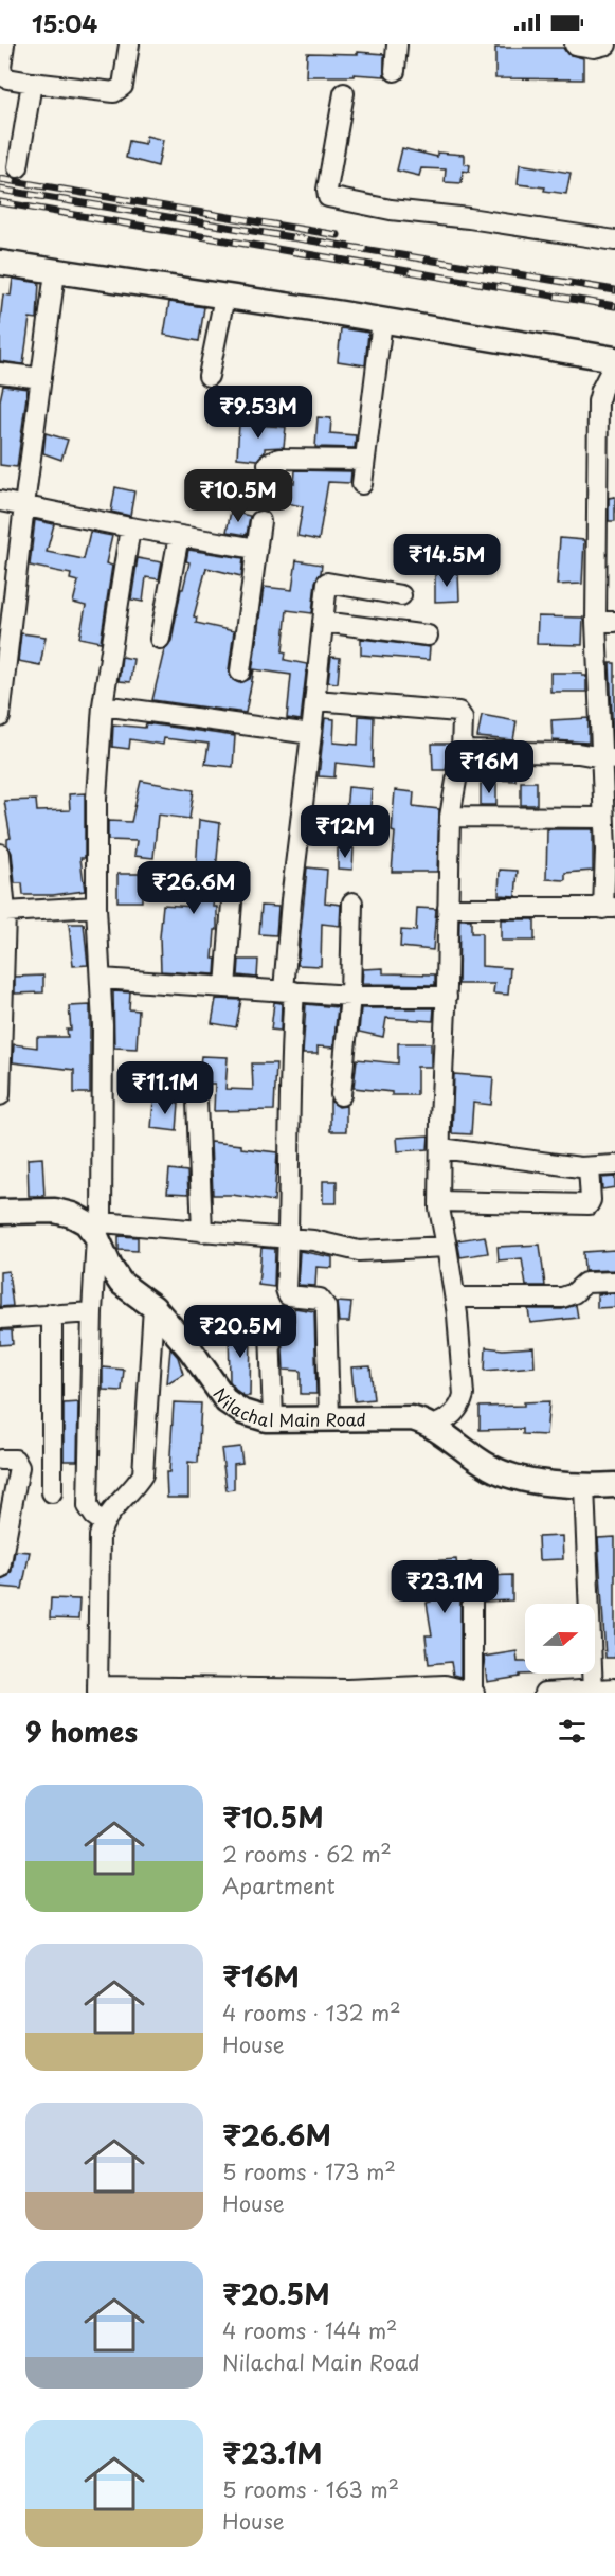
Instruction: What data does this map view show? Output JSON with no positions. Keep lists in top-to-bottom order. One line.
{"streets":{"street":["Nilachal Main Road"]},"north":"right","page":{"status":"15:04","price":["₹9.53M","₹10.5M","₹14.5M","₹16M","₹12M","₹26.6M","₹11.1M","₹20.5M","₹23.1M"],"heading":"9 homes","list":[{"name":"₹10.5M","note":"2 rooms · 62 m² · Apartment"},{"name":"₹16M","note":"4 rooms · 132 m² · House"},{"name":"₹26.6M","note":"5 rooms · 173 m² · House"},{"name":"₹20.5M","note":"4 rooms · 144 m² · Nilachal Main Road"},{"name":"₹23.1M","note":"5 rooms · 163 m² · House"}]}}
